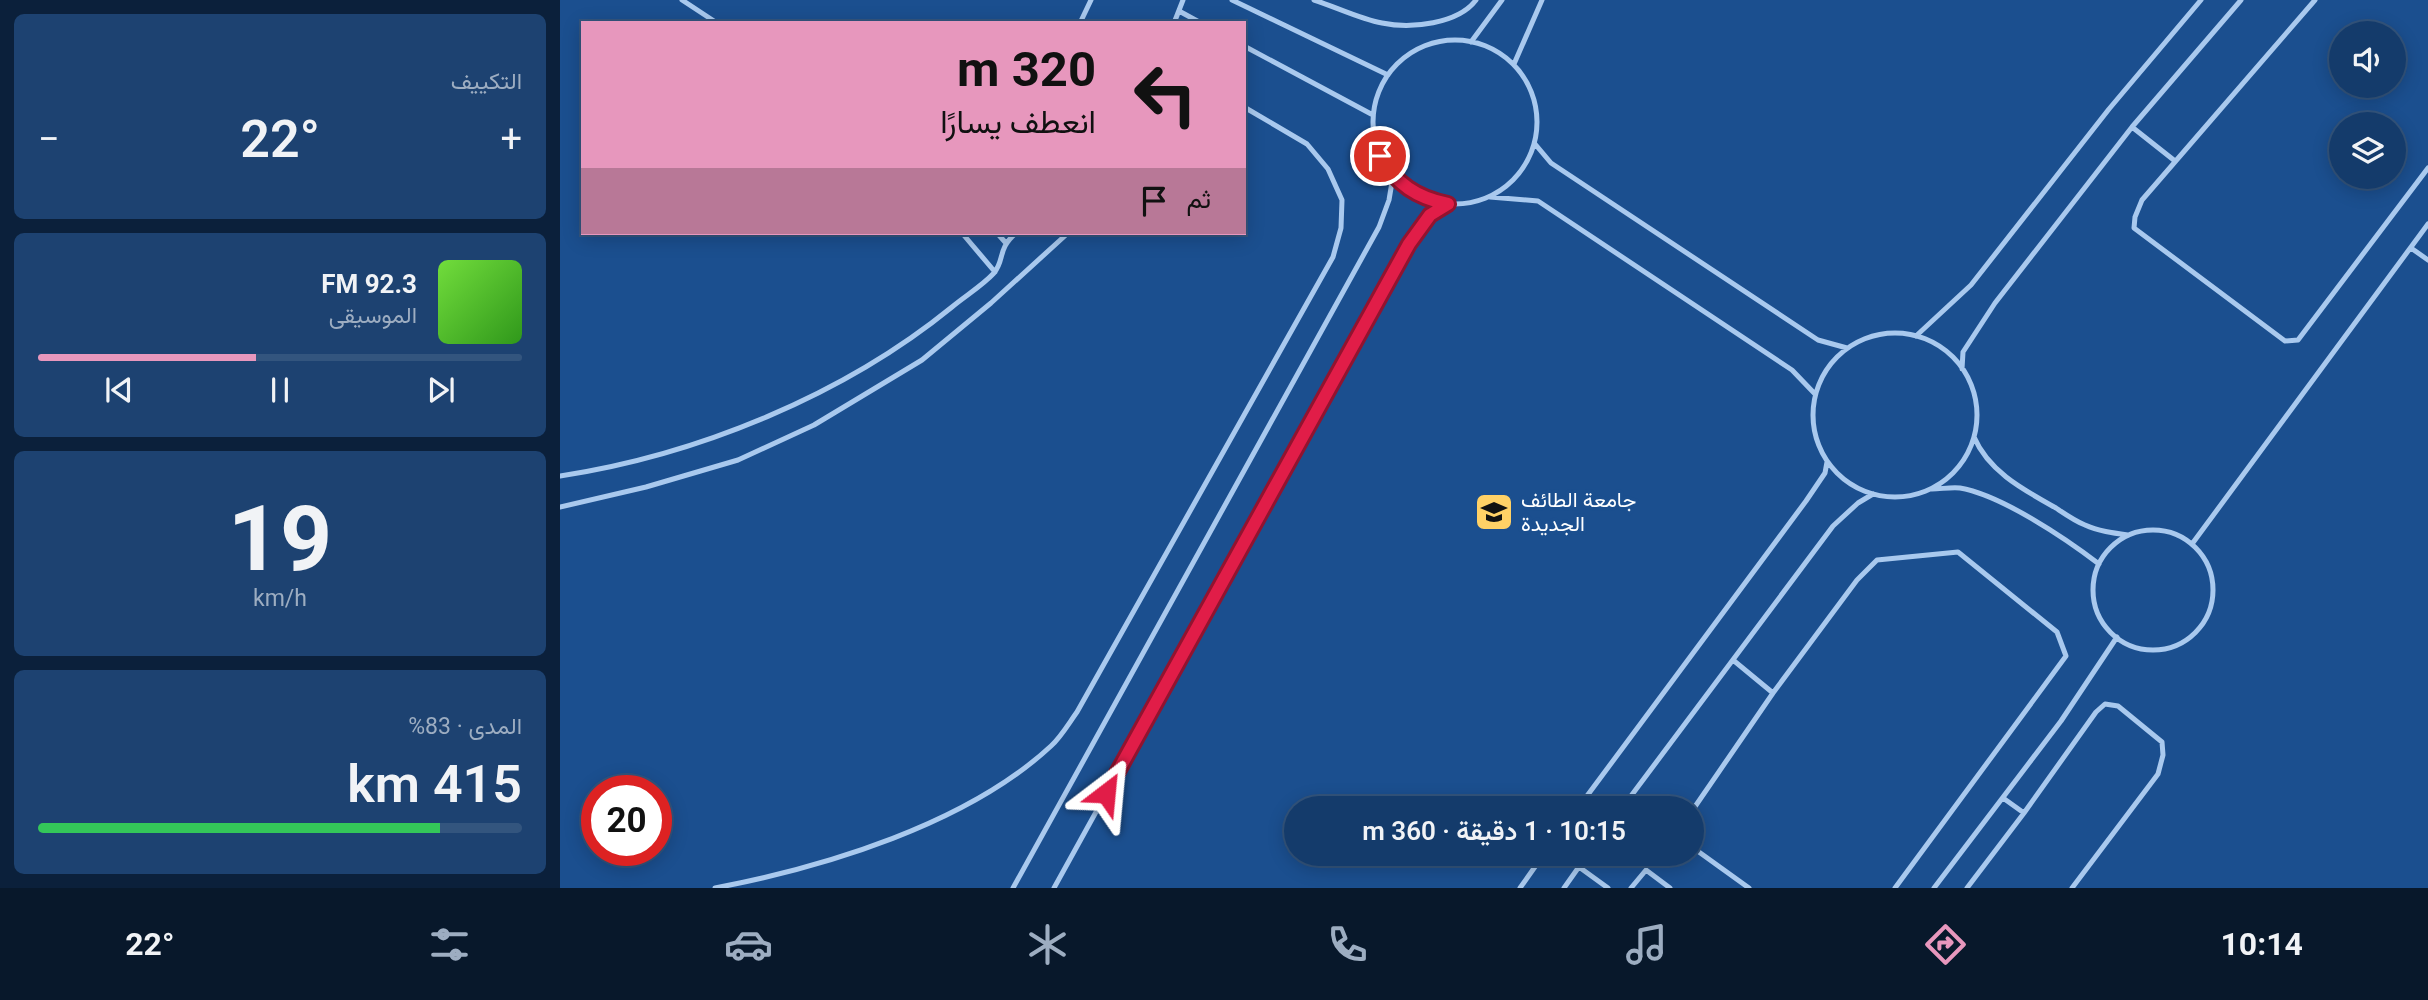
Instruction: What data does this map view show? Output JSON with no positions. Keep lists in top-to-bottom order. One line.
{"places":{"school or university":["جامعة الطائف الجديدة"]},"page":{"tile":["التكييف",["19","km/h"],["المدى · 83%","415 km"]],"turn":["320 m","انعطف يسارًا"],"heat":["−","22°","+"],"then":"ثم","song":["92.3 FM","الموسيقى"],"limit":"20","trip":"10:15 · 1 دقيقة · 360 m","tabs":["10:14","22°"]}}
